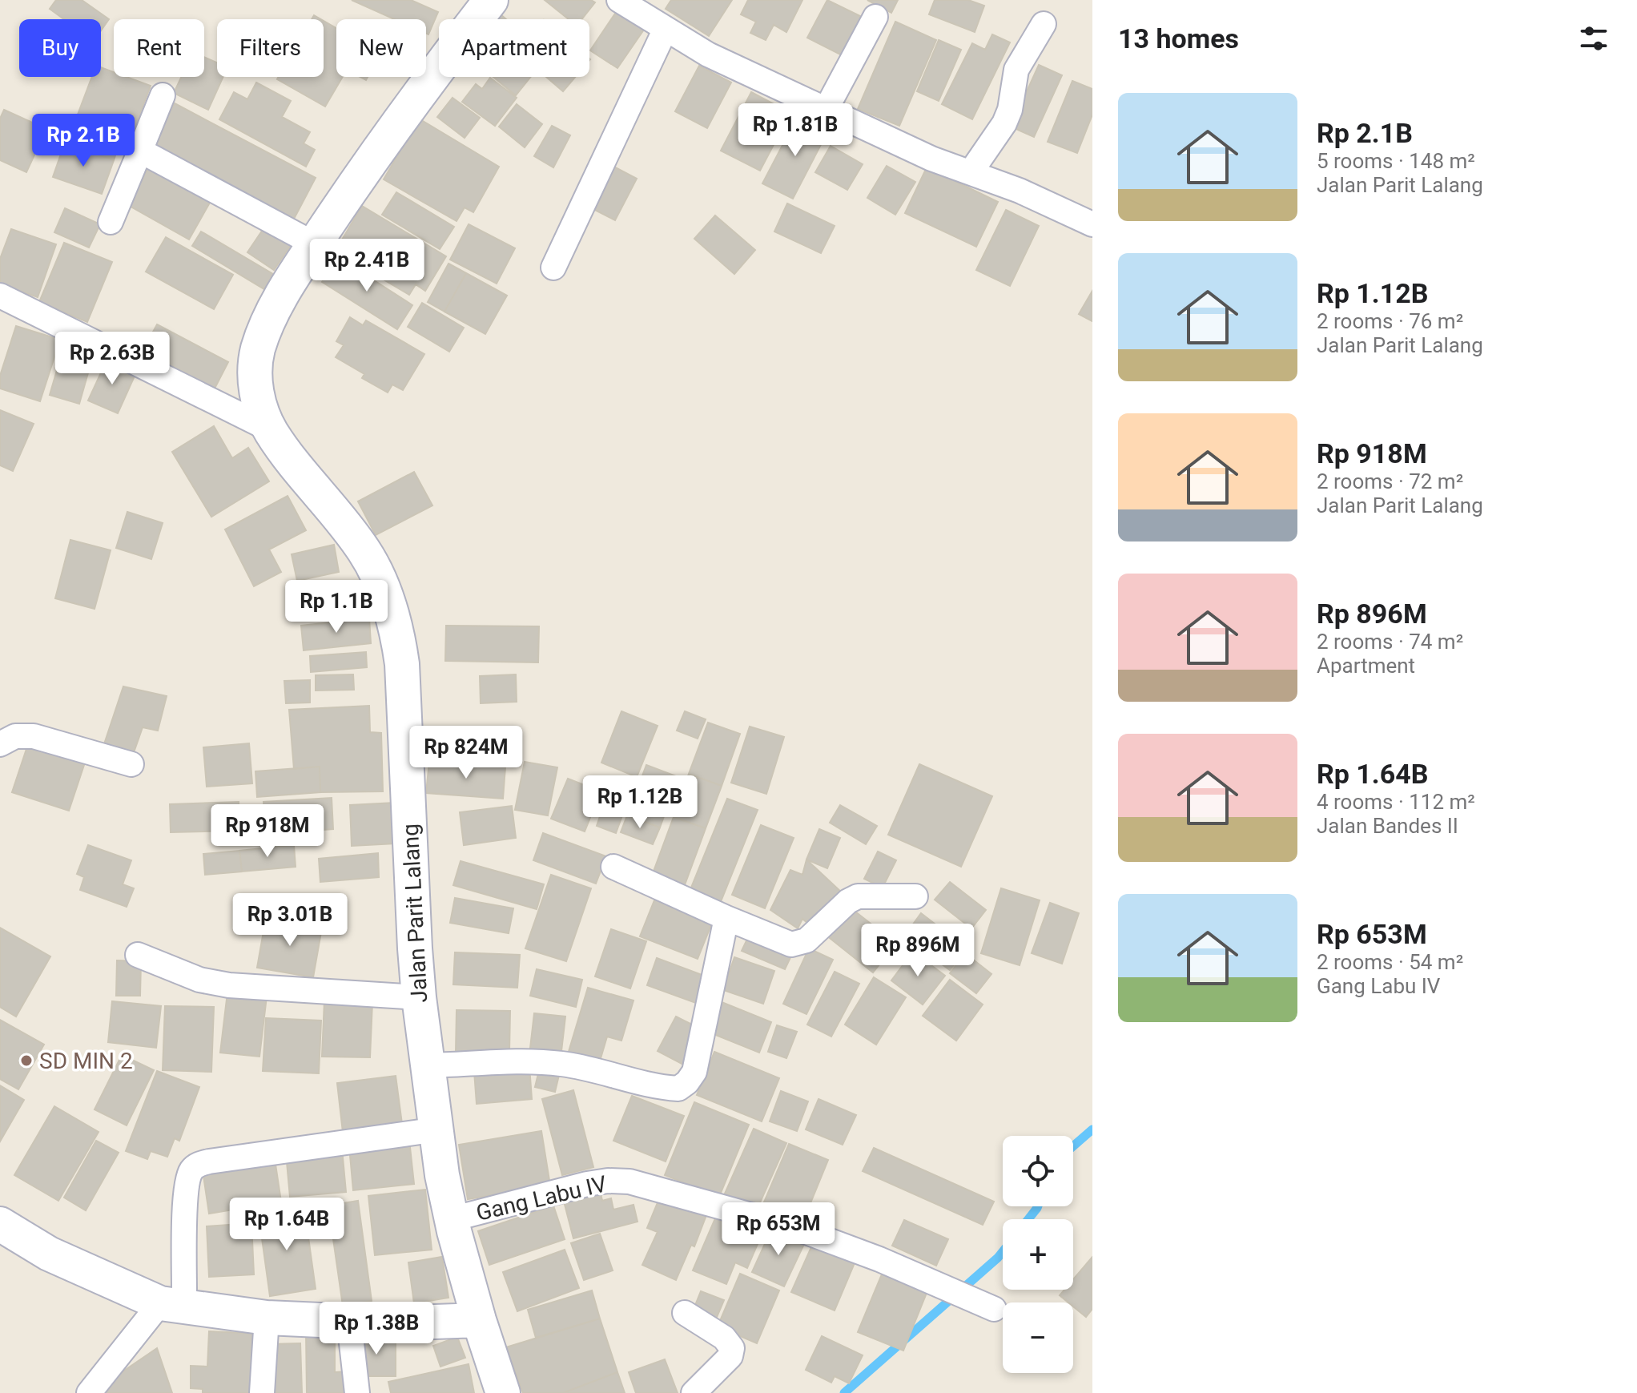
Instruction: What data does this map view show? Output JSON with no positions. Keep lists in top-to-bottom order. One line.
{"streets":{"street":["Jalan Parit Lalang","Gang Labu IV"]},"crossings":[["Jalan Parit Lalang","Gang Labu IV"]],"places":["SD MIN 2"],"page":{"heading":"13 homes","chip":["Buy","Rent","Filters","New","Apartment"],"list":[{"name":"Rp 2.1B","note":"5 rooms · 148 m² · Jalan Parit Lalang"},{"name":"Rp 1.12B","note":"2 rooms · 76 m² · Jalan Parit Lalang"},{"name":"Rp 918M","note":"2 rooms · 72 m² · Jalan Parit Lalang"},{"name":"Rp 896M","note":"2 rooms · 74 m² · Apartment"},{"name":"Rp 1.64B","note":"4 rooms · 112 m² · Jalan Bandes II"},{"name":"Rp 653M","note":"2 rooms · 54 m² · Gang Labu IV"}],"price":["Rp 1.81B","Rp 2.1B","Rp 2.41B","Rp 2.63B","Rp 1.1B","Rp 824M","Rp 1.12B","Rp 918M","Rp 3.01B","Rp 896M","Rp 1.64B","Rp 653M","Rp 1.38B"],"map_buttons":["+","−"]}}
